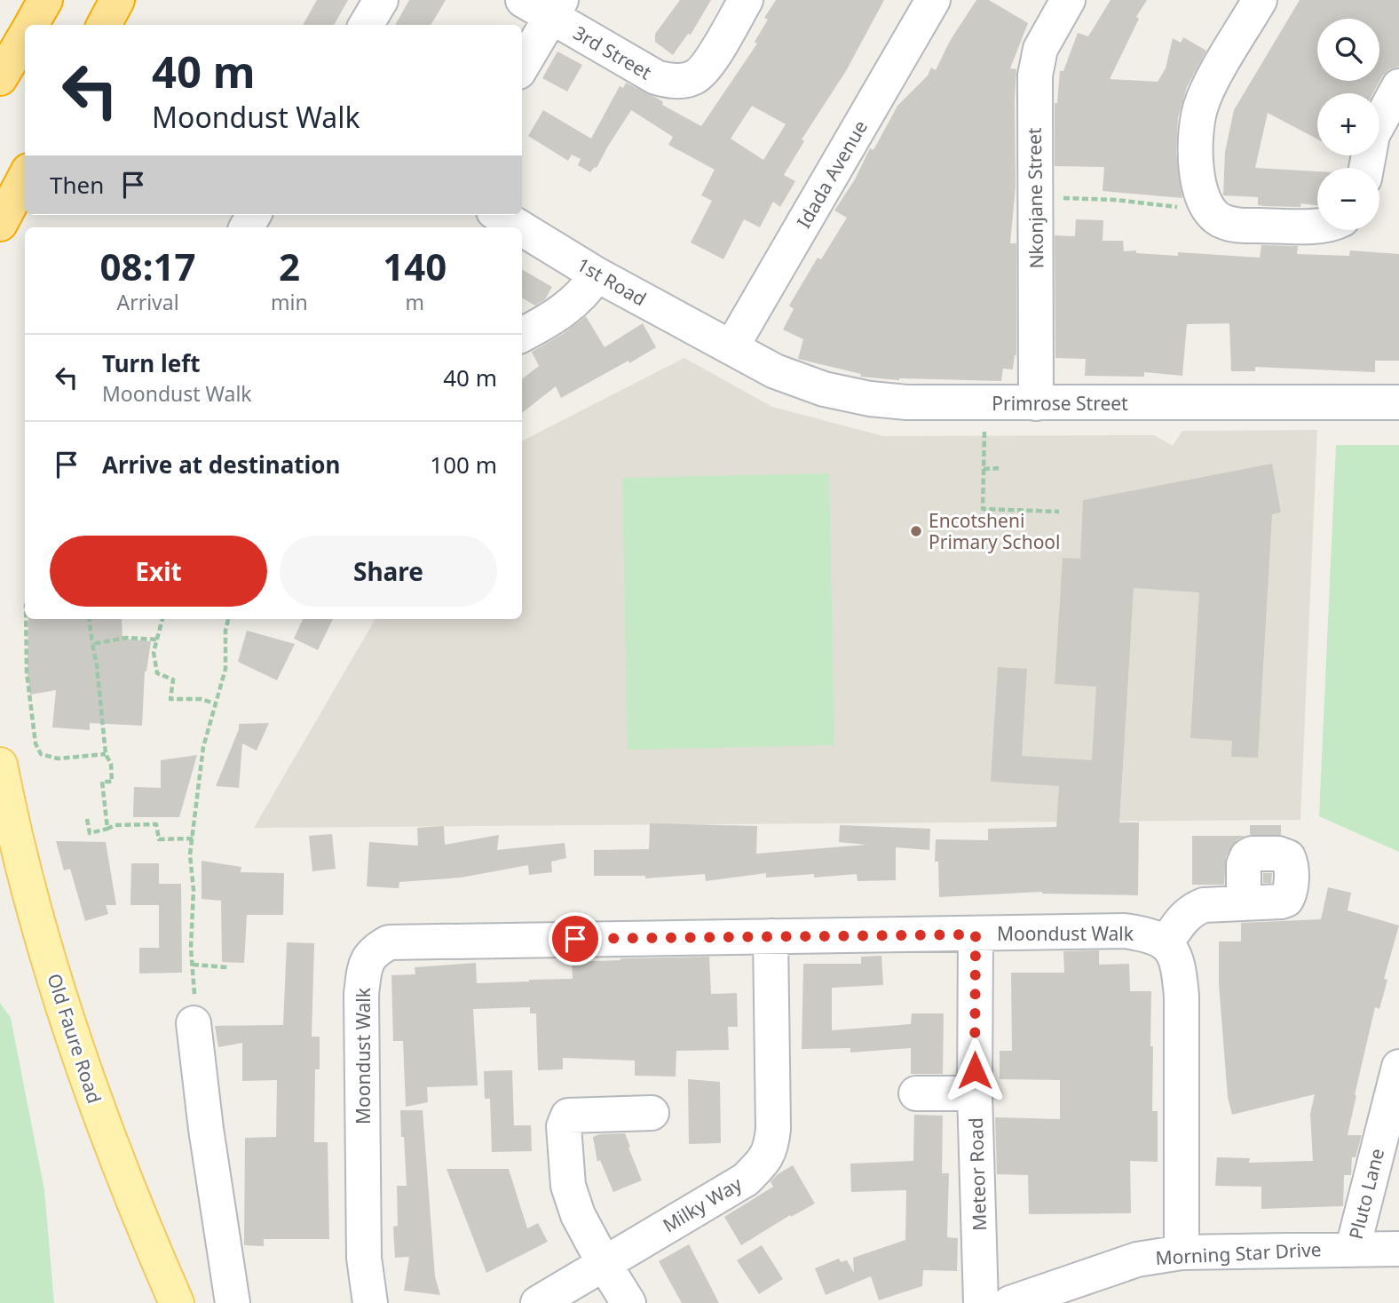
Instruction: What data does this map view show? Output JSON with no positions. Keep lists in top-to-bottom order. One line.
{"streets":{"main road":["Old Faure Road"],"street":["3rd Street","Idada Avenue","Nkonjane Street","1st Road","Primrose Street","Moondust Walk","Meteor Road","Pluto Lane","Milky Way","Morning Star Drive"]},"crossings":[["Idada Avenue","1st Road"],["Idada Avenue","Primrose Street"],["Nkonjane Street","Primrose Street"],["1st Road","Primrose Street"],["Moondust Walk","Meteor Road"],["Moondust Walk","Milky Way"],["Pluto Lane","Morning Star Drive"]],"places":["Encotsheni Primary School"],"page":{"map_buttons":["+","−"],"turn":["40 m","Moondust Walk"],"then":"Then","eta":["08:17","Arrival","2","min","140","m"],"list":[{"name":"Turn left","note":"Moondust Walk","value":"40 m"},{"name":"Arrive at destination","value":"100 m"}],"buttons":["Exit","Share"]}}
